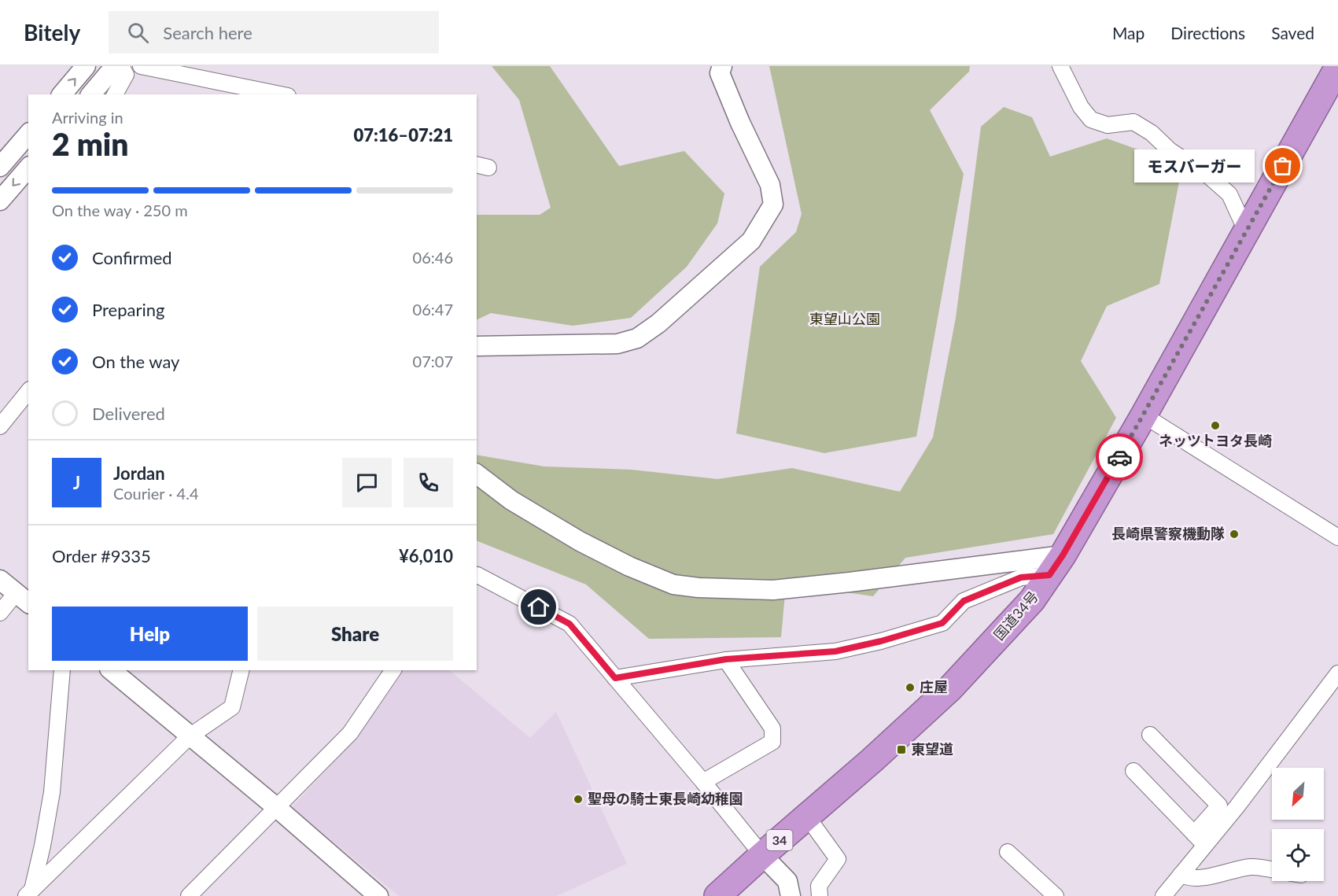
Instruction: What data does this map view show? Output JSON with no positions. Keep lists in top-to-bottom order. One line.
{"streets":{"highway":["国道34号","34"]},"parks":["東望山公園"],"places":{"other":["モスバーガー","ネッツトヨタ長崎","長崎県警察機動隊","庄屋","聖母の騎士東長崎幼稚園"],"transit":["東望道"]},"north":"bottom left","page":{"header":"Bitely","search":"Search here","nav":["Map","Directions","Saved"],"heading":["2 min","Arriving in","07:16–07:21"],"panel":["Jordan","Courier · 4.4","Order #9335","¥6,010"],"bubble":"モスバーガー","bar":"On the way · 250 m","list":[["Confirmed","06:46"],["Preparing","06:47"],["On the way","07:07"],"Delivered"],"round":"J","buttons":["Help","Share"]}}
